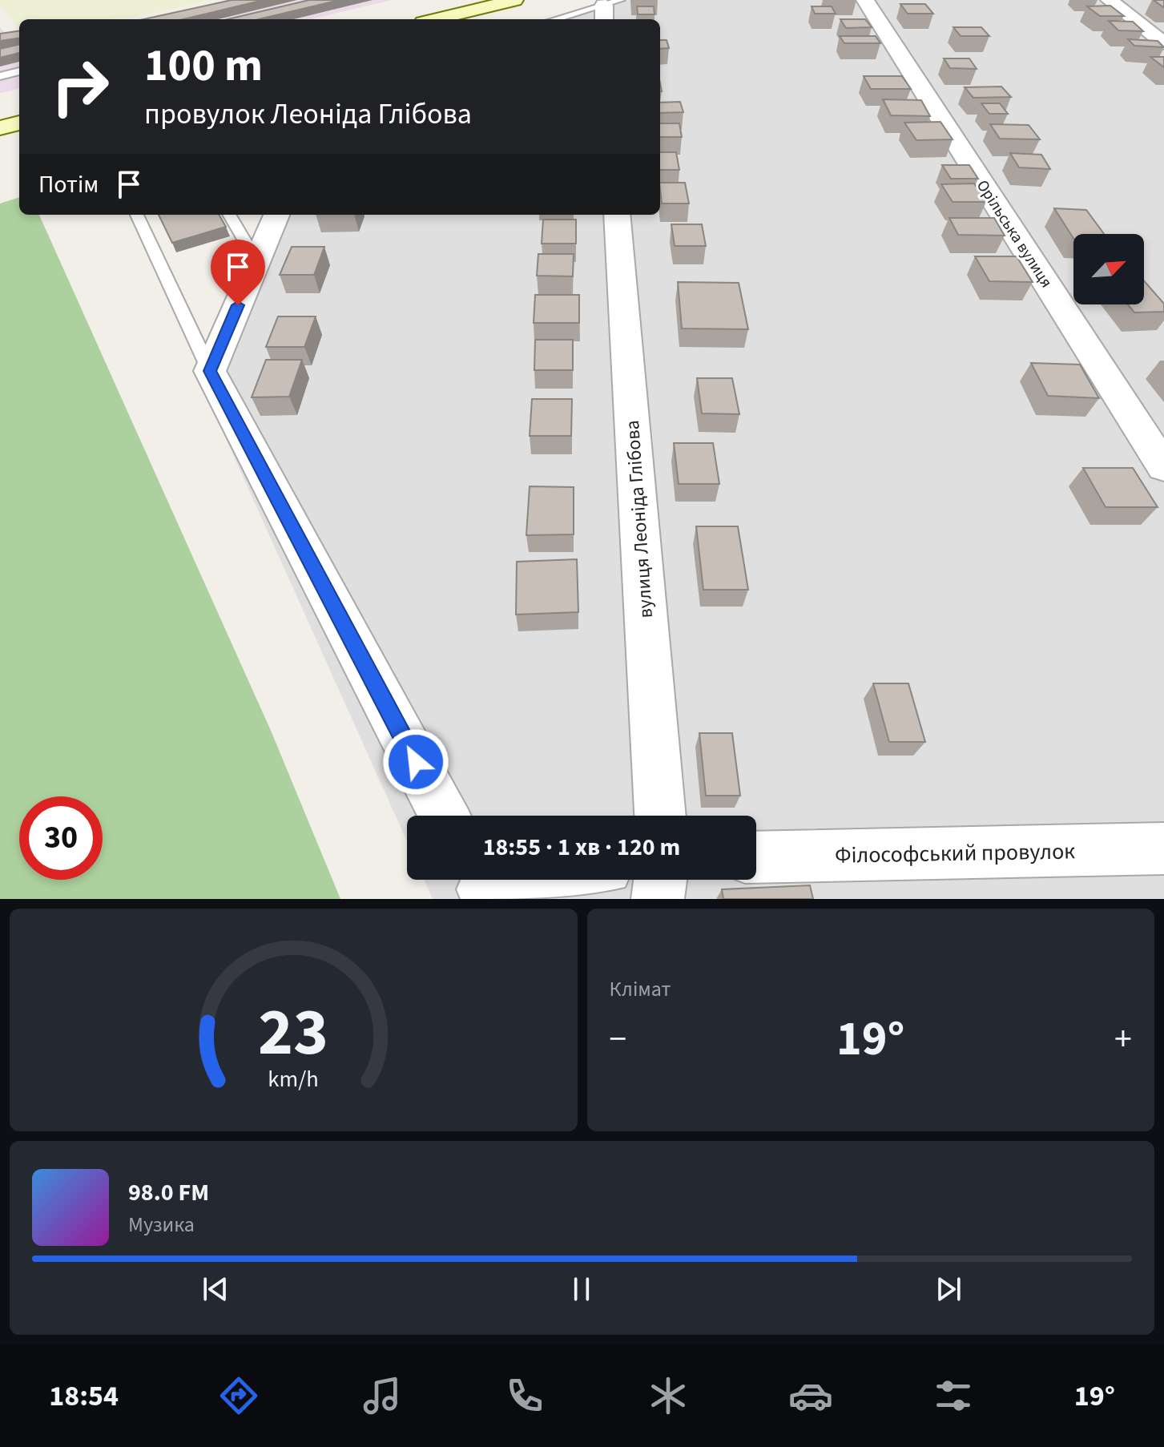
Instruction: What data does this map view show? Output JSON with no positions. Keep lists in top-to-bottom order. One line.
{"streets":{"street":["Орільська вулиця","вулиця Леоніда Глібова","Філософський провулок"]},"north":"top right","page":{"turn":["100 m","провулок Леоніда Глібова"],"then":"Потім","limit":"30","trip":"18:55 · 1 хв · 120 m","tile":"Клімат","heat":["−","19°","+"],"song":["98.0 FM","Музика"],"tabs":["18:54","19°"],"gauge":["23","km/h"]}}
